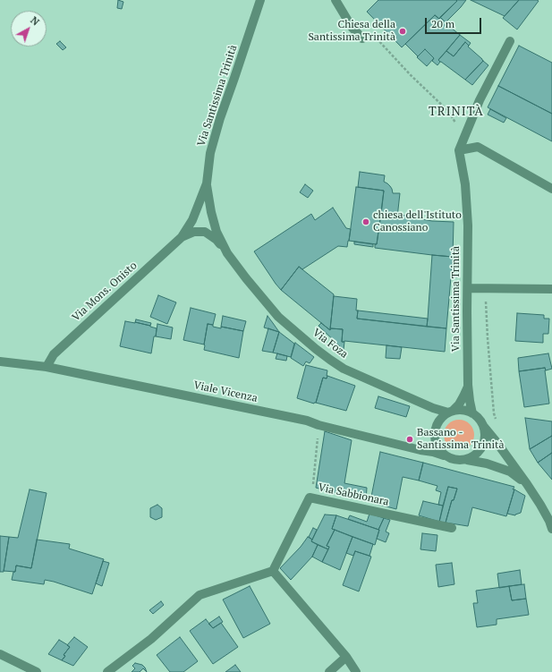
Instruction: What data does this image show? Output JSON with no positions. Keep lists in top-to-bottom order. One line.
{"streets":{"street":["Via Santissima Trinità","Via Mons. Onisto","Via Foza","Viale Vicenza","Via Sabbionara"]},"crossings":[["Via Santissima Trinità","Via Mons. Onisto"],["Via Santissima Trinità","Via Foza"],["Via Santissima Trinità","Viale Vicenza"],["Via Mons. Onisto","Via Foza"],["Via Mons. Onisto","Viale Vicenza"],["Via Foza","Viale Vicenza"]],"districts":["TRINITÀ"],"places":["Chiesa della Santissima Trinità","chiesa dell'Istituto Canossiano","Bassano - Santissima Trinità"],"scale_bar":"20 m","north":"top right"}
